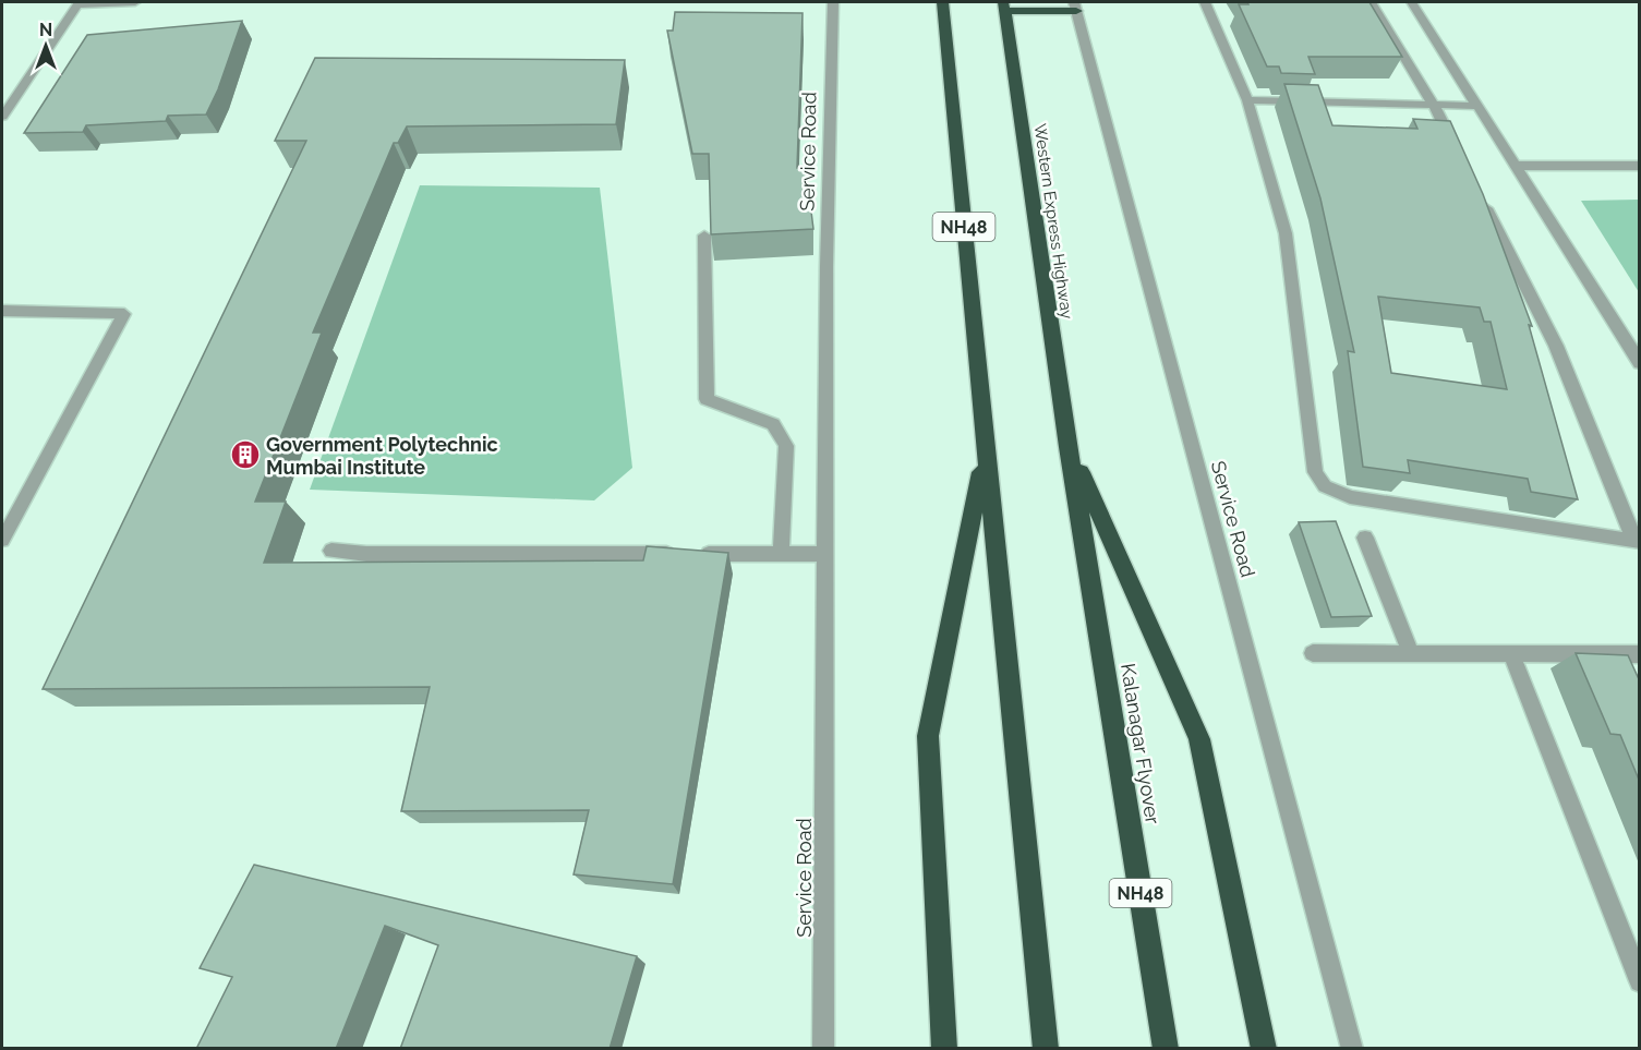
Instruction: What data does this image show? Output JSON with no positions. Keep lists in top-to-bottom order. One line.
{"streets":{"highway":["Western Express Highway","NH48","Kalanagar Flyover"],"street":["Service Road"]},"crossings":[["Western Express Highway","Kalanagar Flyover"]],"places":{"building":["Government Polytechnic Mumbai Institute"]},"north":"top"}
